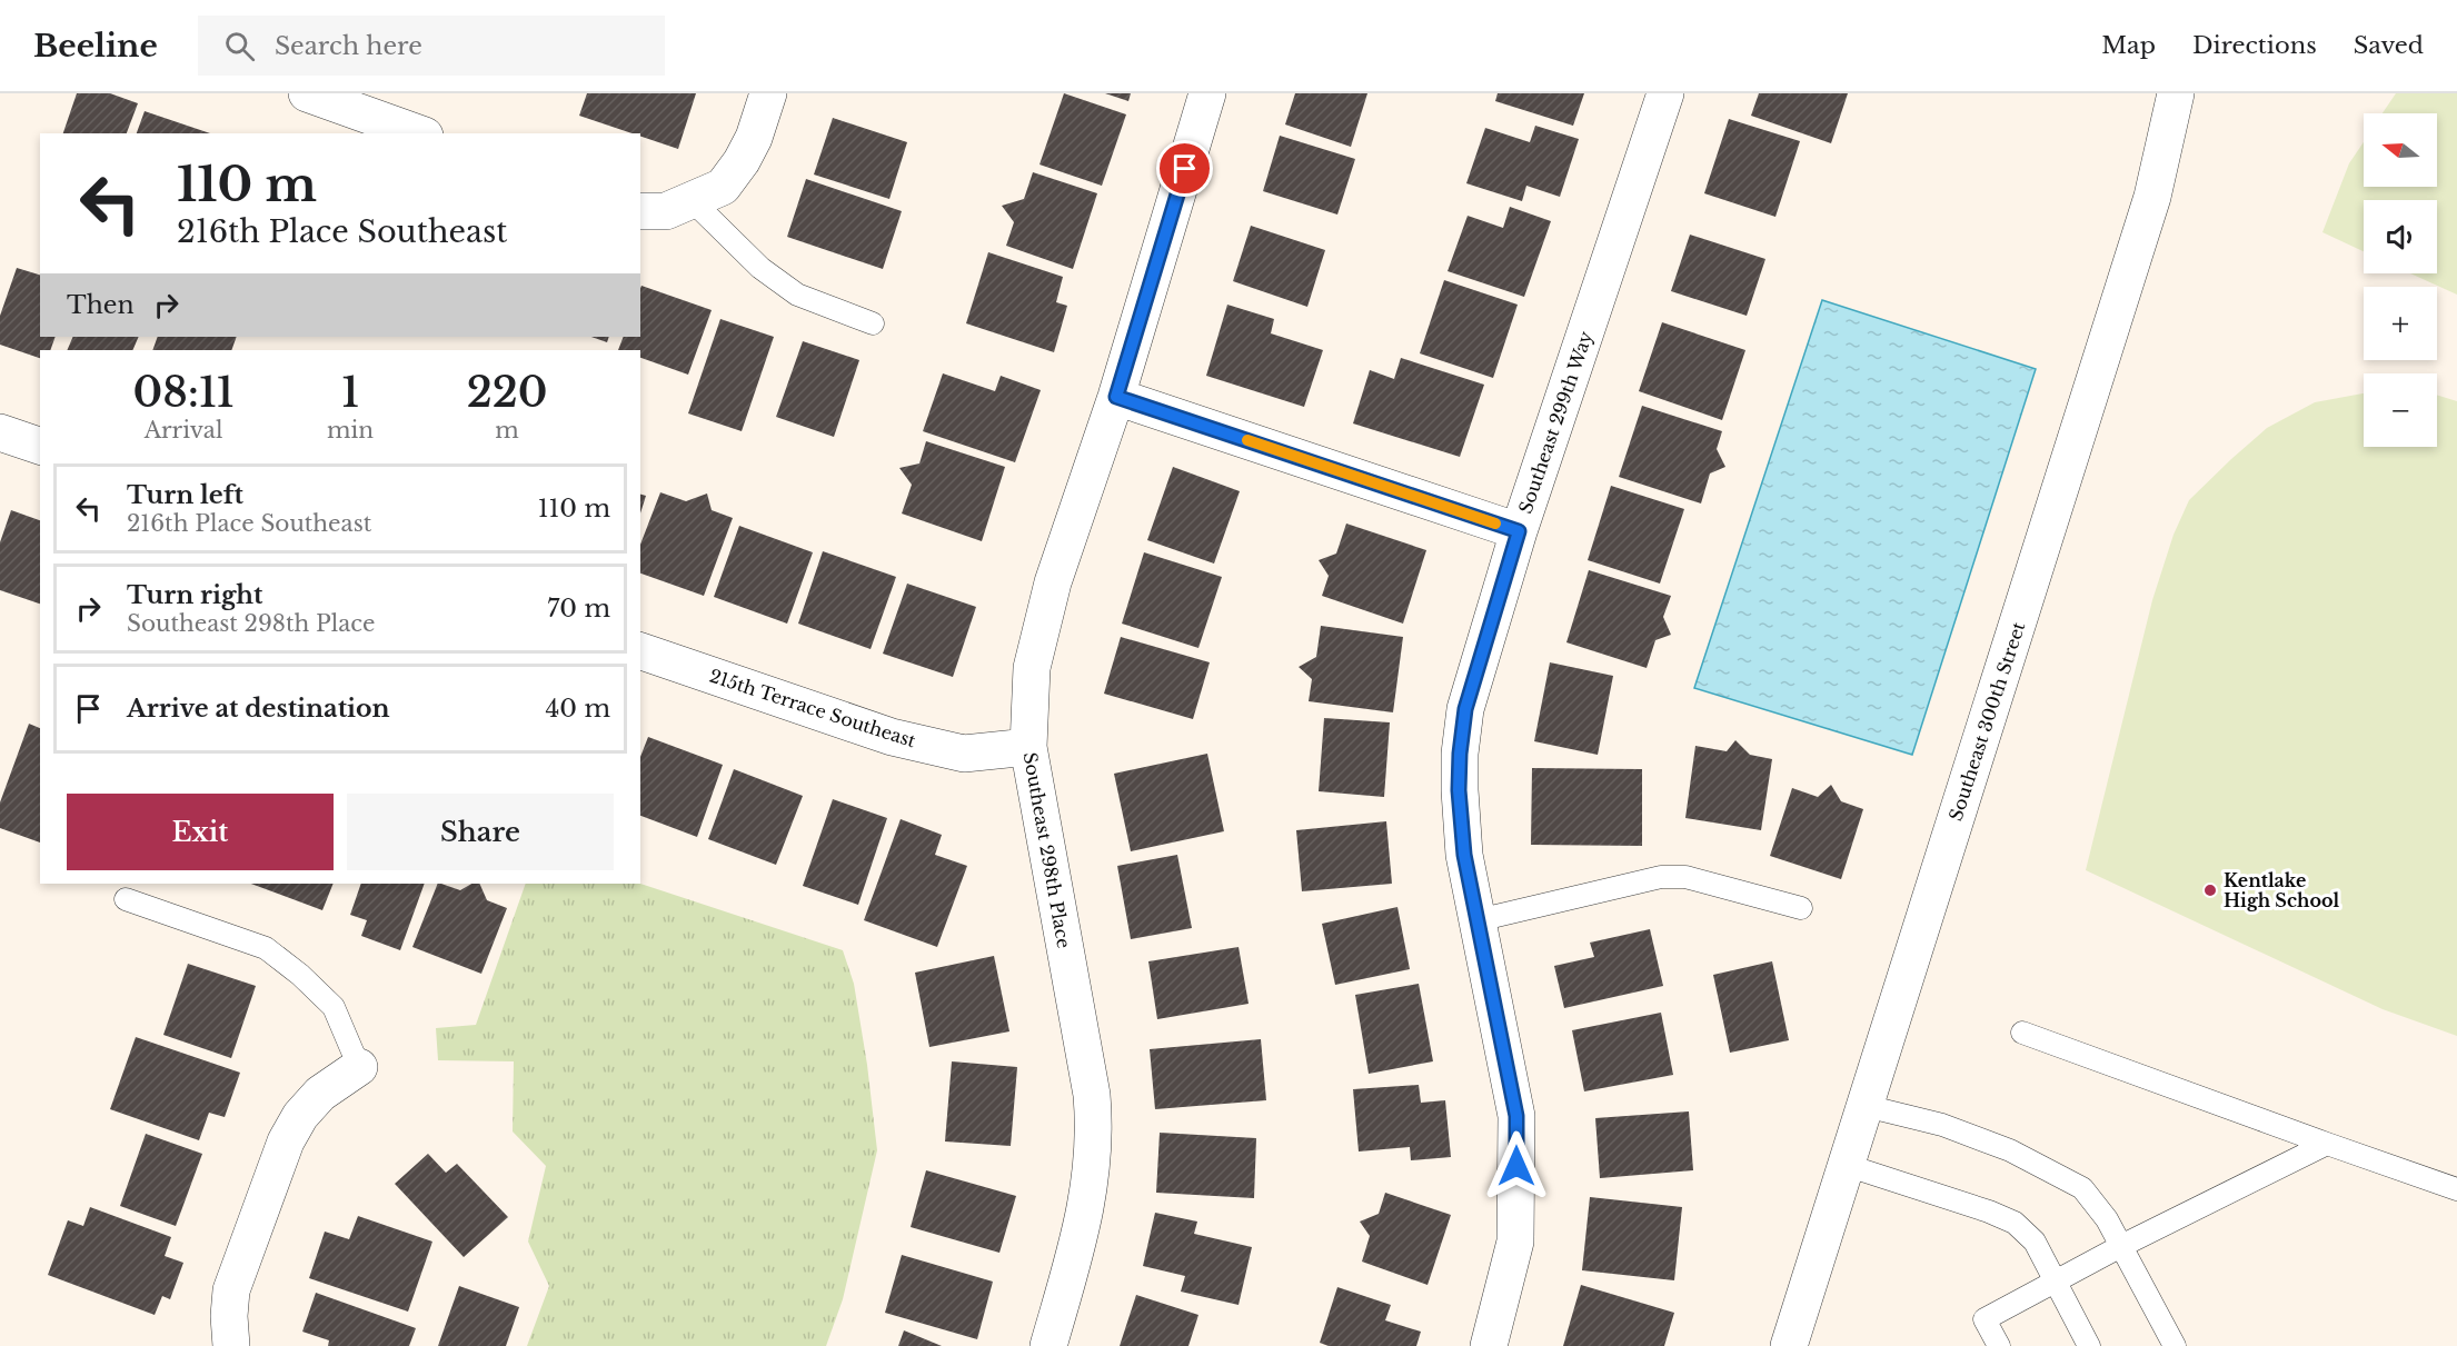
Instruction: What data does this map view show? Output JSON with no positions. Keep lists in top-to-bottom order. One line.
{"streets":{"street":["Southeast 299th Way","215th Terrace Southeast","Southeast 300th Street","Southeast 298th Place"]},"crossings":[["215th Terrace Southeast","Southeast 298th Place"]],"places":["Kentlake High School"],"north":"left","page":{"header":"Beeline","search":"Search here","nav":["Map","Directions","Saved"],"map_buttons":["+","−"],"turn":["110 m","216th Place Southeast"],"then":"Then","eta":["08:11","Arrival","1","min","220","m"],"list":[{"name":"Turn left","note":"216th Place Southeast","value":"110 m"},{"name":"Turn right","note":"Southeast 298th Place","value":"70 m"},{"name":"Arrive at destination","value":"40 m"}],"buttons":["Exit","Share"]}}
